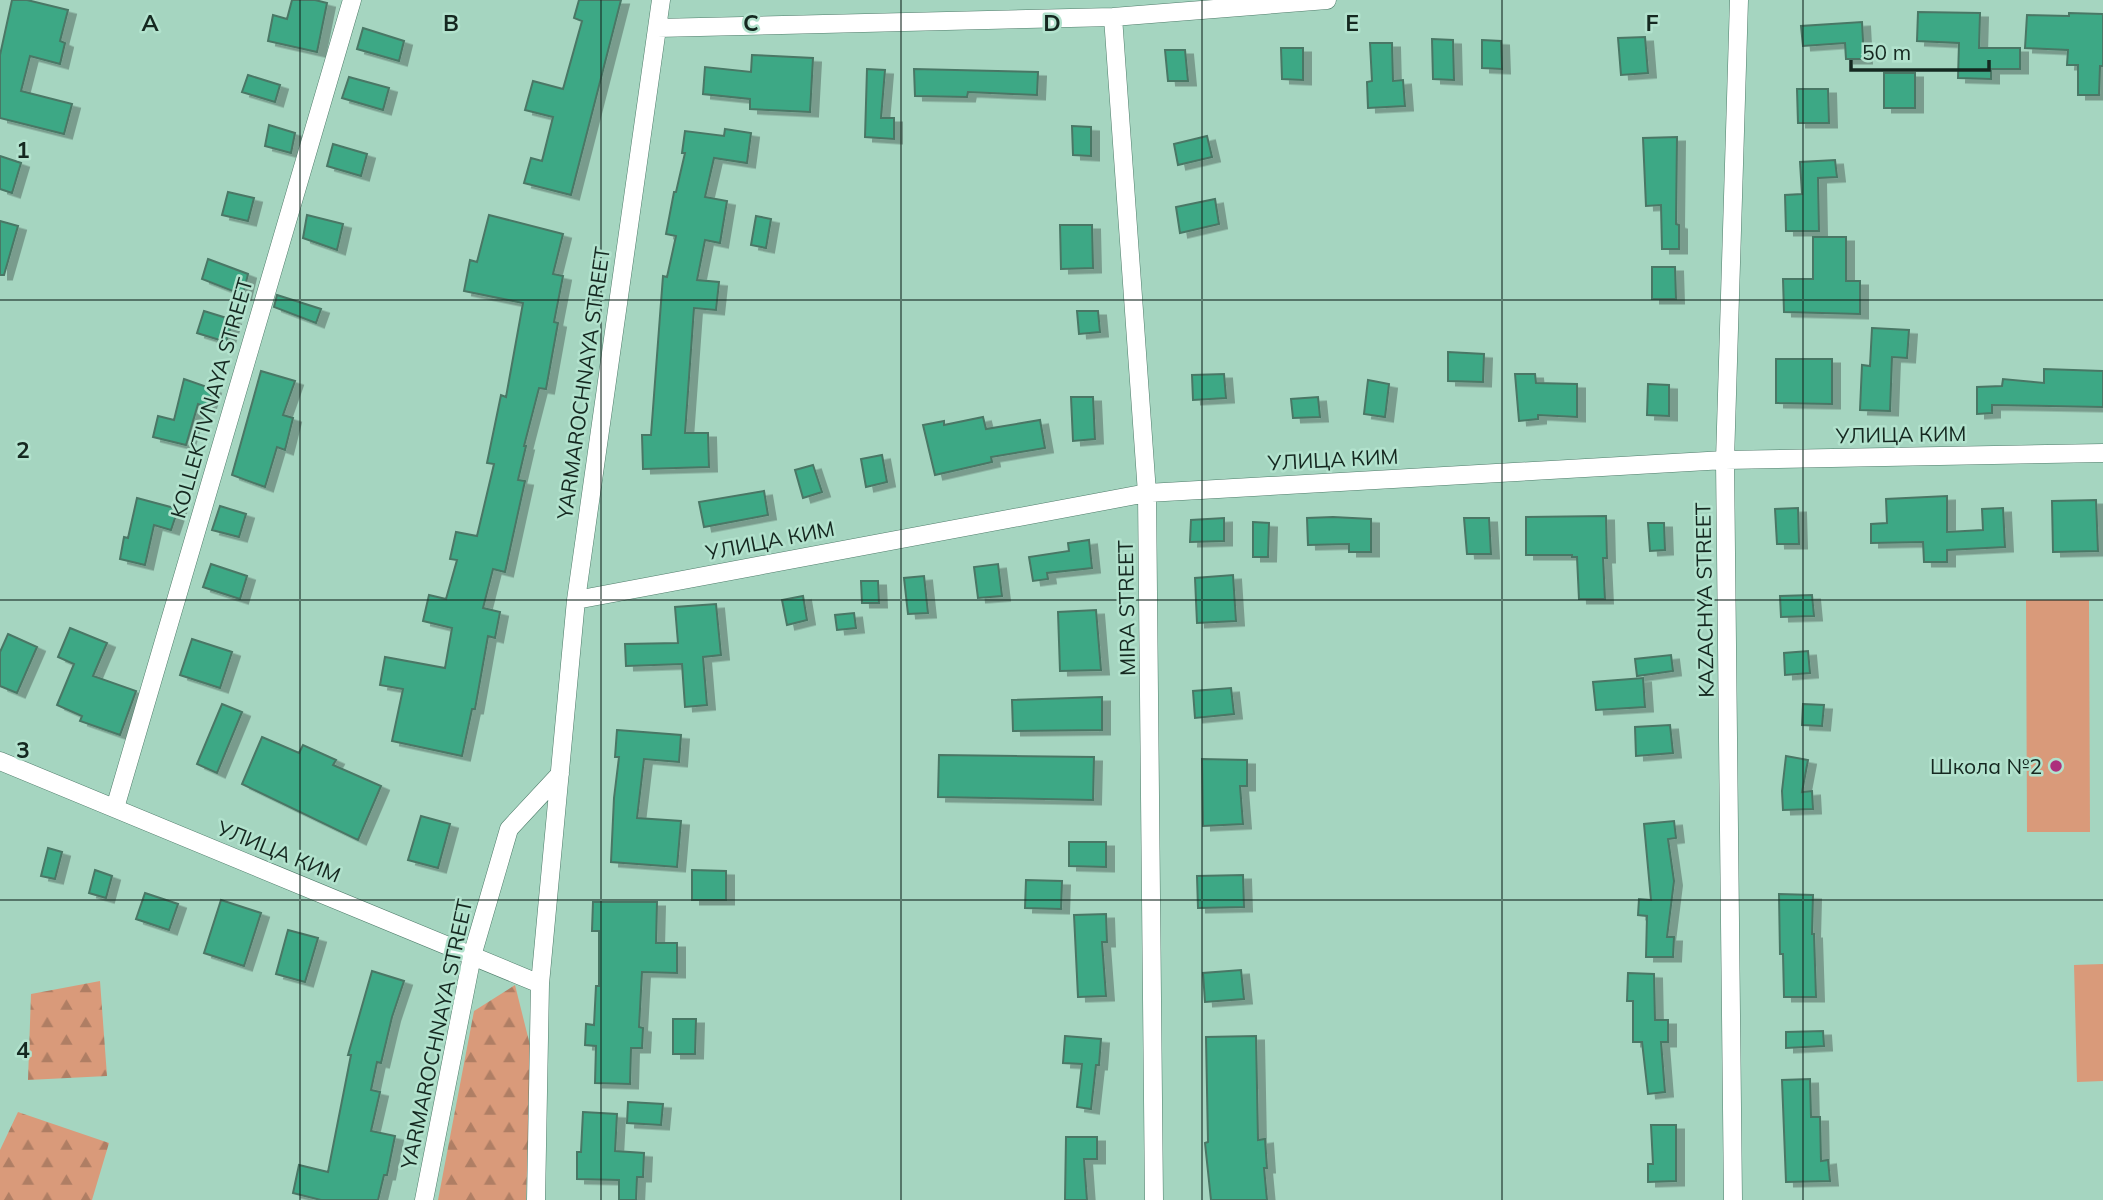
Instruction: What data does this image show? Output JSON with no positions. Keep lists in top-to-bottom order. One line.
{"streets":{"street":["YARMAROCHNAYA STREET","KOLLEKTIVNAYA STREET","УЛИЦА КИМ","KAZACHYA STREET","MIRA STREET"]},"crossings":[["YARMAROCHNAYA STREET","УЛИЦА КИМ"],["KOLLEKTIVNAYA STREET","УЛИЦА КИМ"],["УЛИЦА КИМ","KAZACHYA STREET"],["УЛИЦА КИМ","MIRA STREET"]],"places":["Школа №2"],"scale_bar":"50 m","grid":{"columns":["A","B","C","D","E","F"],"rows":["1","2","3","4"]}}
